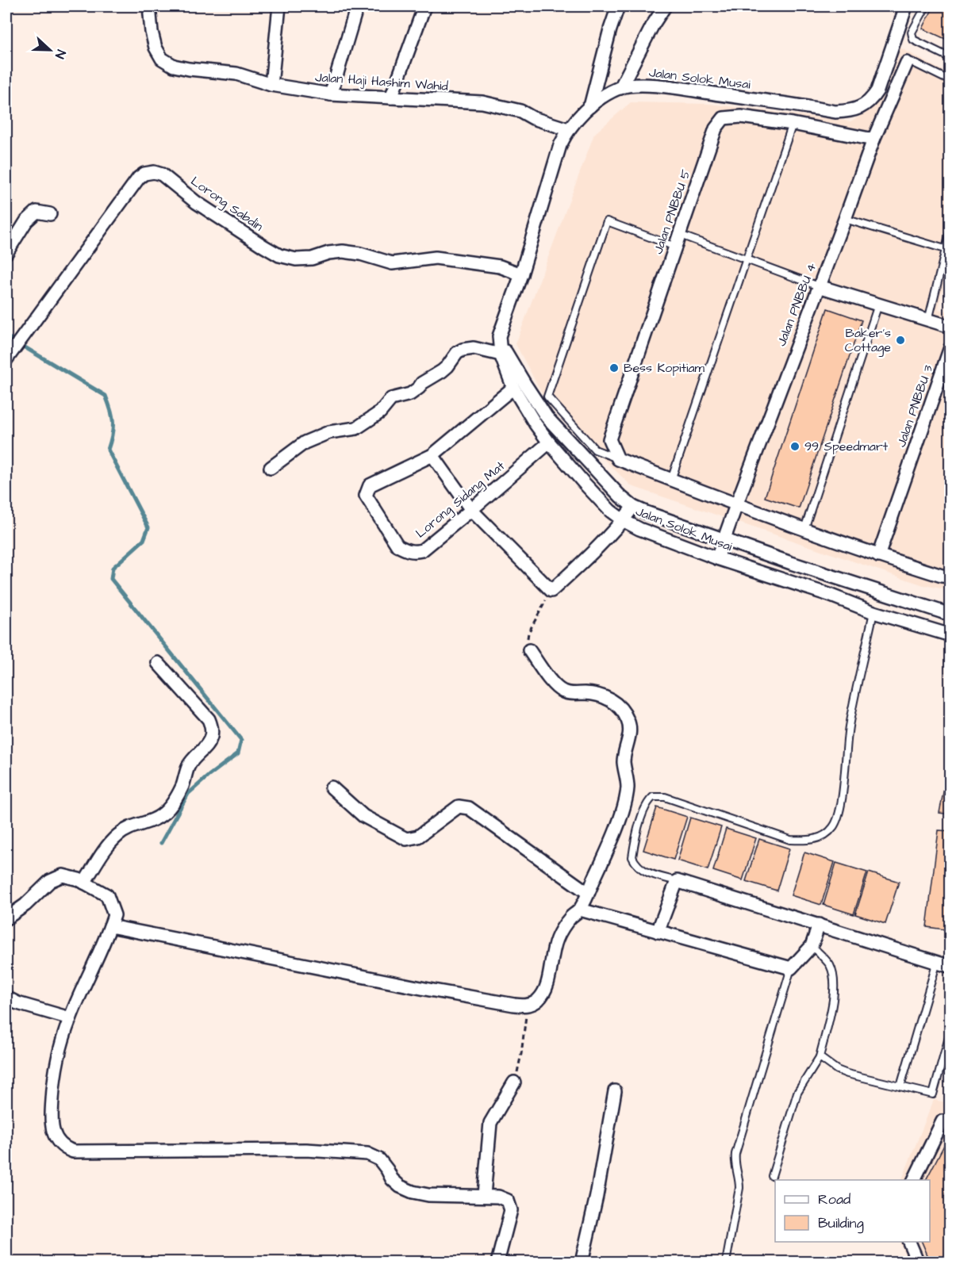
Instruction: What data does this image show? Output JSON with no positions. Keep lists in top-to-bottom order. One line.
{"streets":{"street":["Jalan Solok Musai","Jalan Haji Hashim Wahid","Lorong Sabdin","Jalan PNBBU 5","Jalan PNBBU 4","Jalan PNBBU 3","Lorong Sidang Mat"]},"crossings":[["Jalan Solok Musai","Jalan Haji Hashim Wahid"],["Jalan Solok Musai","Lorong Sabdin"],["Jalan Solok Musai","Jalan PNBBU 4"],["Jalan Solok Musai","Lorong Sidang Mat"],["Jalan PNBBU 5","Jalan PNBBU 4"]],"places":["Baker's Cottage","Bess Kopitiam","99 Speedmart"],"legend":["Road","Building"],"north":"right"}
